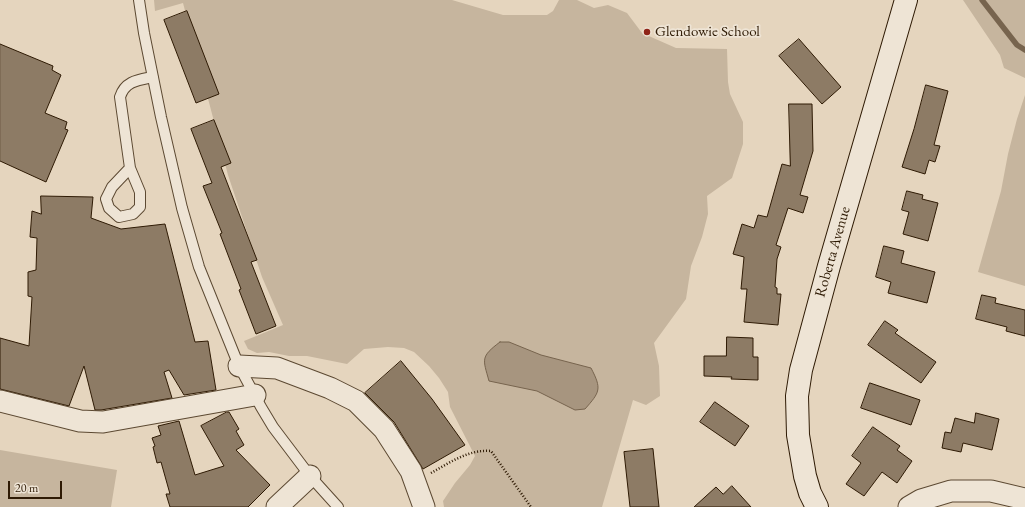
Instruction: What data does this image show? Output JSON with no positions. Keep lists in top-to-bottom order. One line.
{"streets":{"street":["Roberta Avenue"]},"places":["Glendowie School"],"scale_bar":"20 m"}
